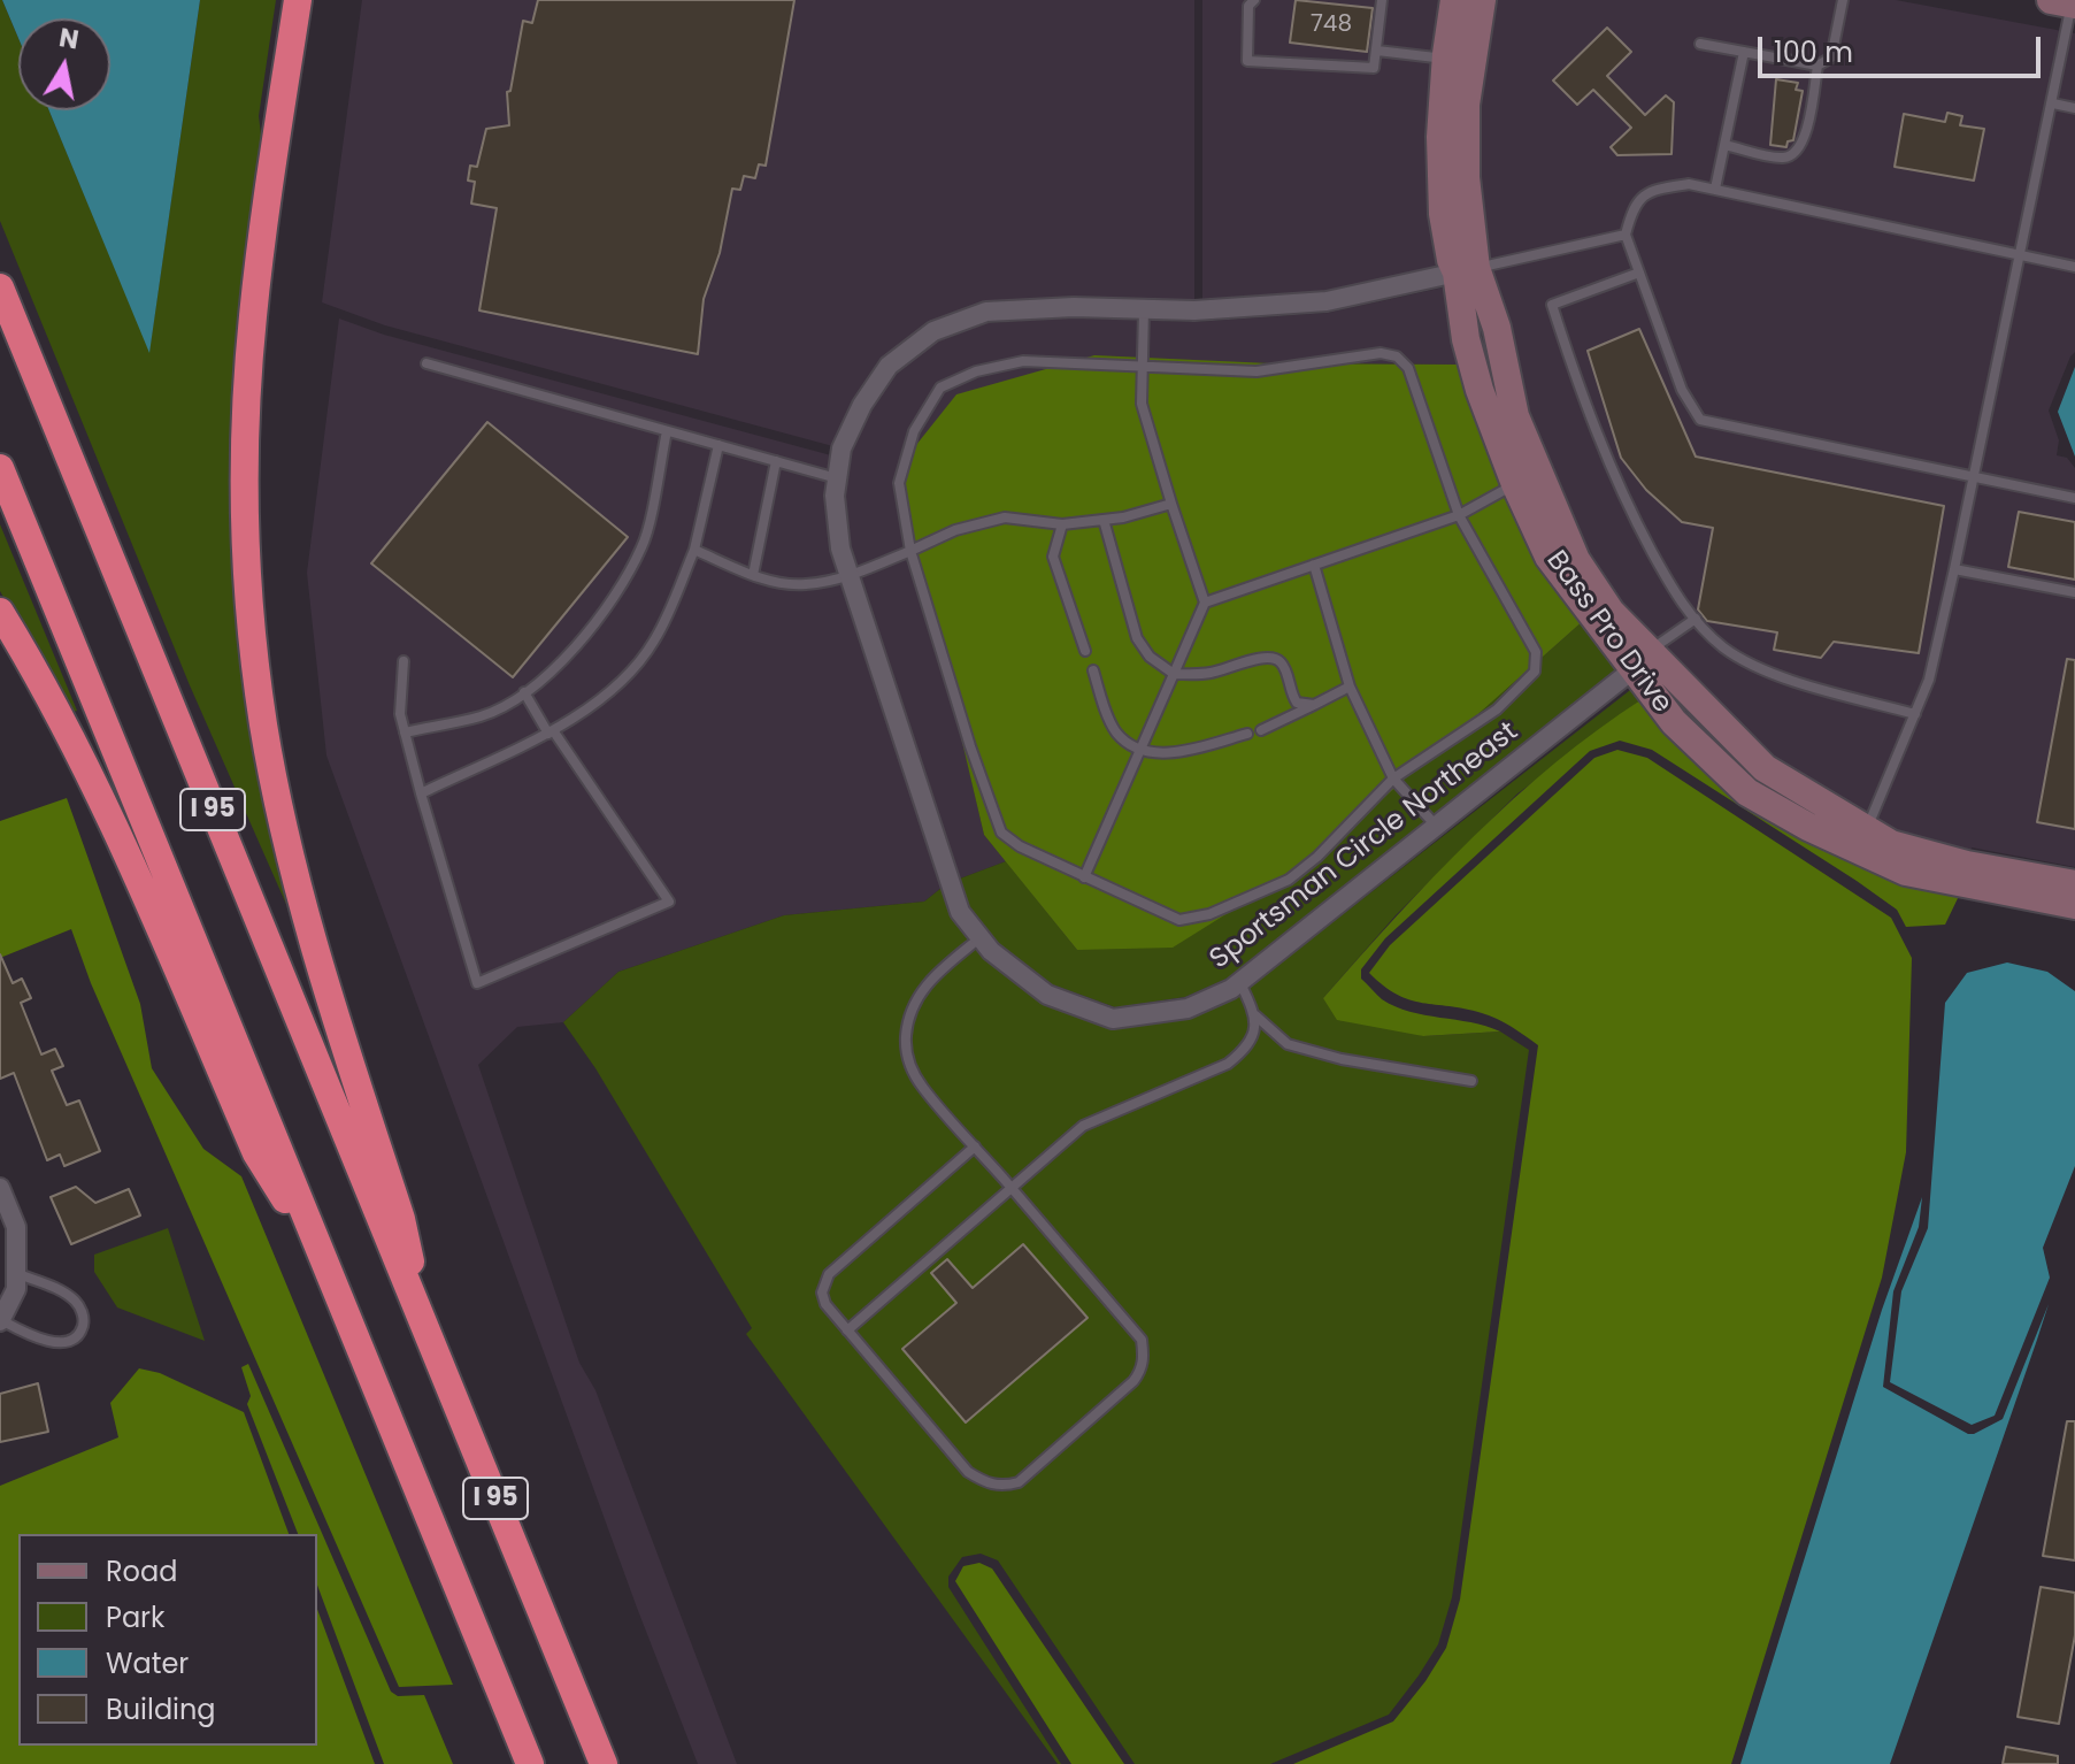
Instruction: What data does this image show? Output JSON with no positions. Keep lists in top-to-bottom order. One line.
{"streets":{"highway":["I 95"],"street":["Bass Pro Drive","Sportsman Circle Northeast"]},"crossings":[["Bass Pro Drive","Sportsman Circle Northeast"]],"house_numbers":["748"],"legend":["Road","Park","Water","Building"],"scale_bar":"100 m","north":"top"}
